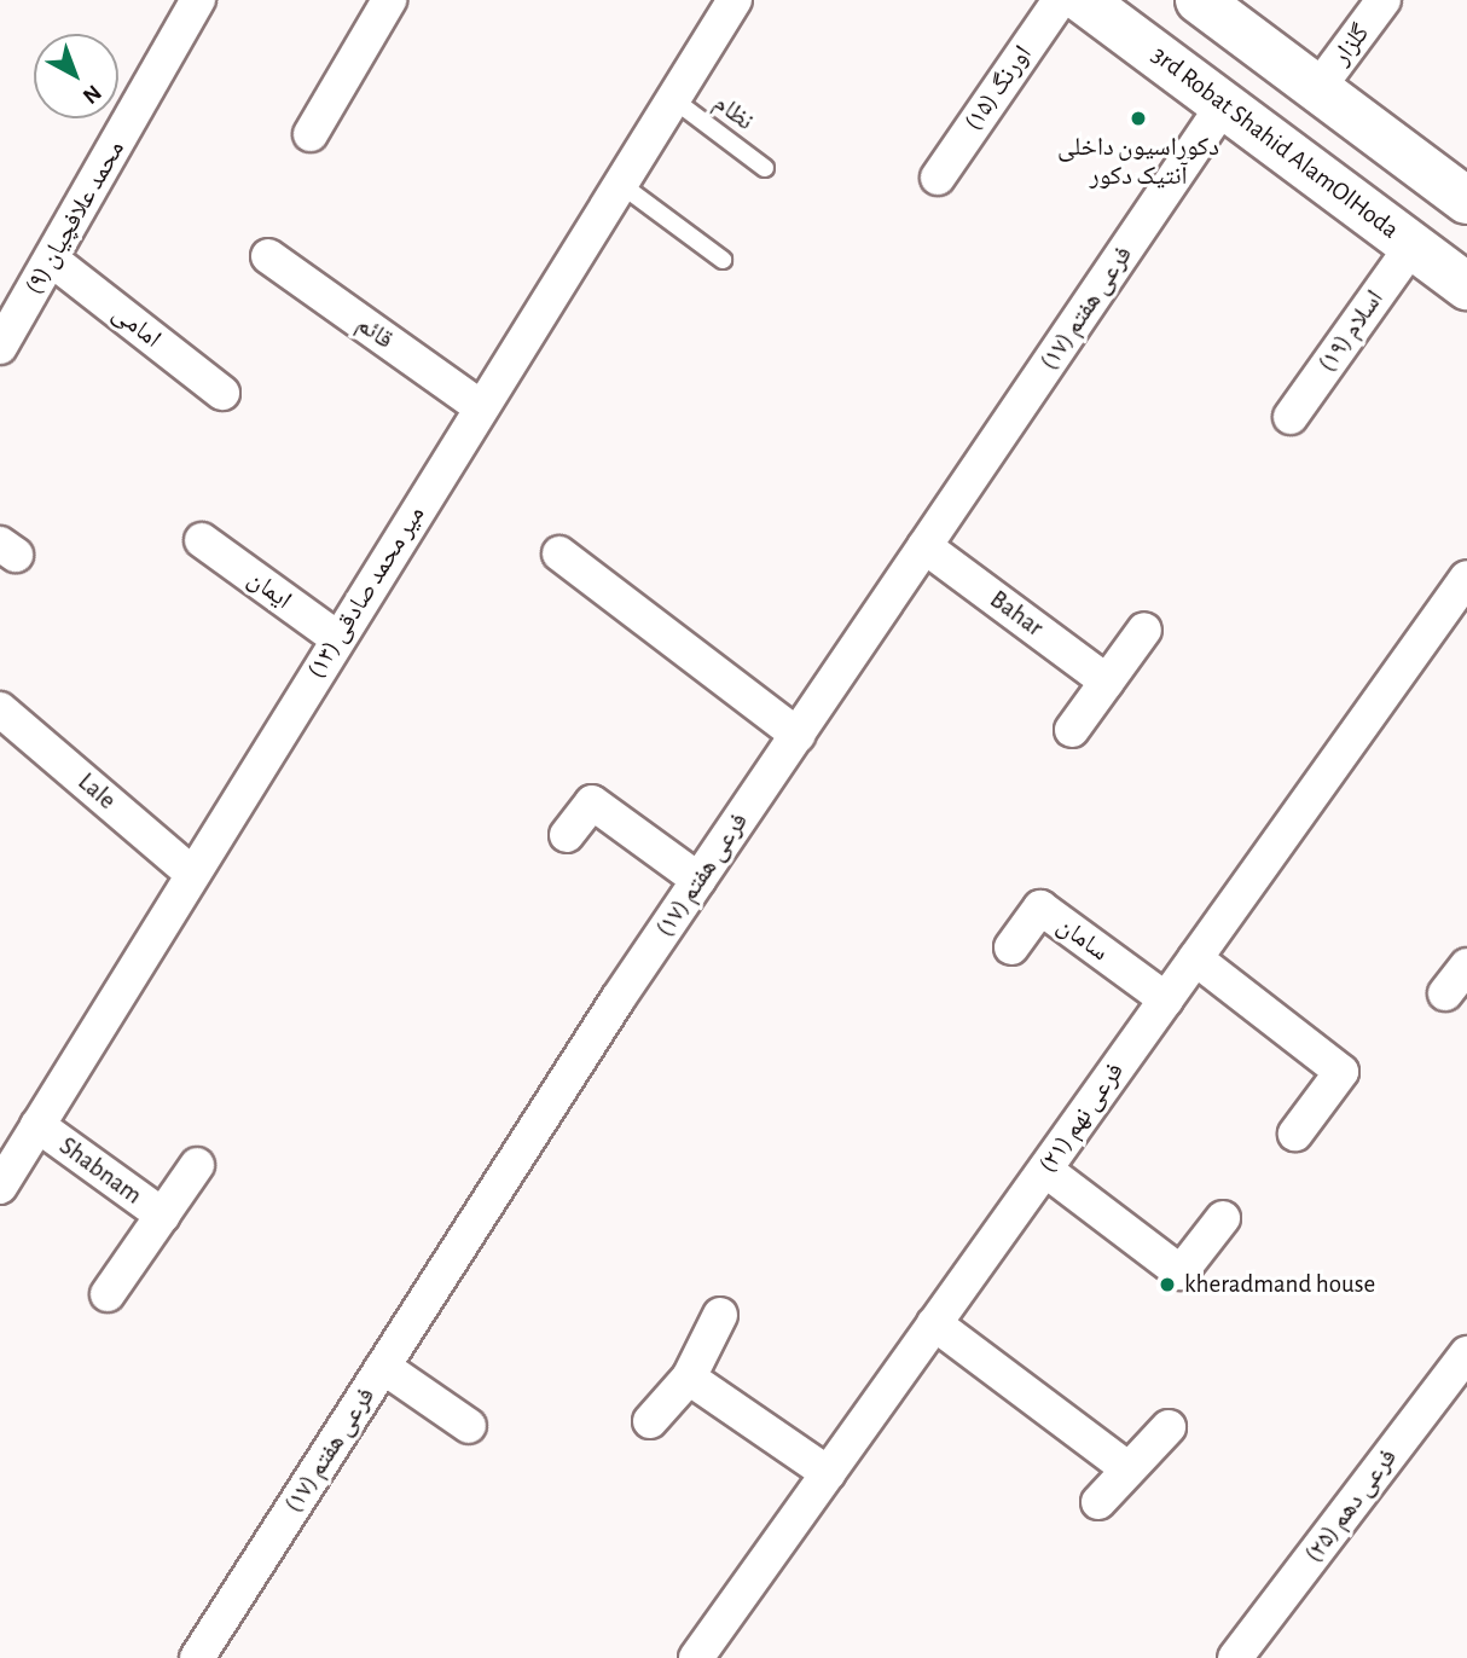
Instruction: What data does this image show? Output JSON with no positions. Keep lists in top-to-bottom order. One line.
{"streets":{"main road":["3rd Robat Shahid AlamOlHoda"],"street":["گلزار","اورنگ (۱۵)","محمد علافچیان (۹)","فرعی هفتم (۱۷)","امامی","اسلام (۱۹)","قائم","ایمان","میر محمد صادقی (۱۳)","Bahar","Lale","سامان","فرعی نهم (۲۱)","Shabnam","فرعی دهم (۲۵)"],"lane":["نظام"]},"crossings":[["نظام","میر محمد صادقی (۱۳)"],["3rd Robat Shahid AlamOlHoda","فرعی هفتم (۱۷)"],["3rd Robat Shahid AlamOlHoda","اسلام (۱۹)"],["محمد علافچیان (۹)","امامی"],["فرعی هفتم (۱۷)","Bahar"],["قائم","میر محمد صادقی (۱۳)"],["ایمان","میر محمد صادقی (۱۳)"],["میر محمد صادقی (۱۳)","Lale"],["میر محمد صادقی (۱۳)","Shabnam"],["سامان","فرعی نهم (۲۱)"]],"places":["دکوراسیون داخلی آنتیک دکور","kheradmand house"],"north":"bottom right"}
